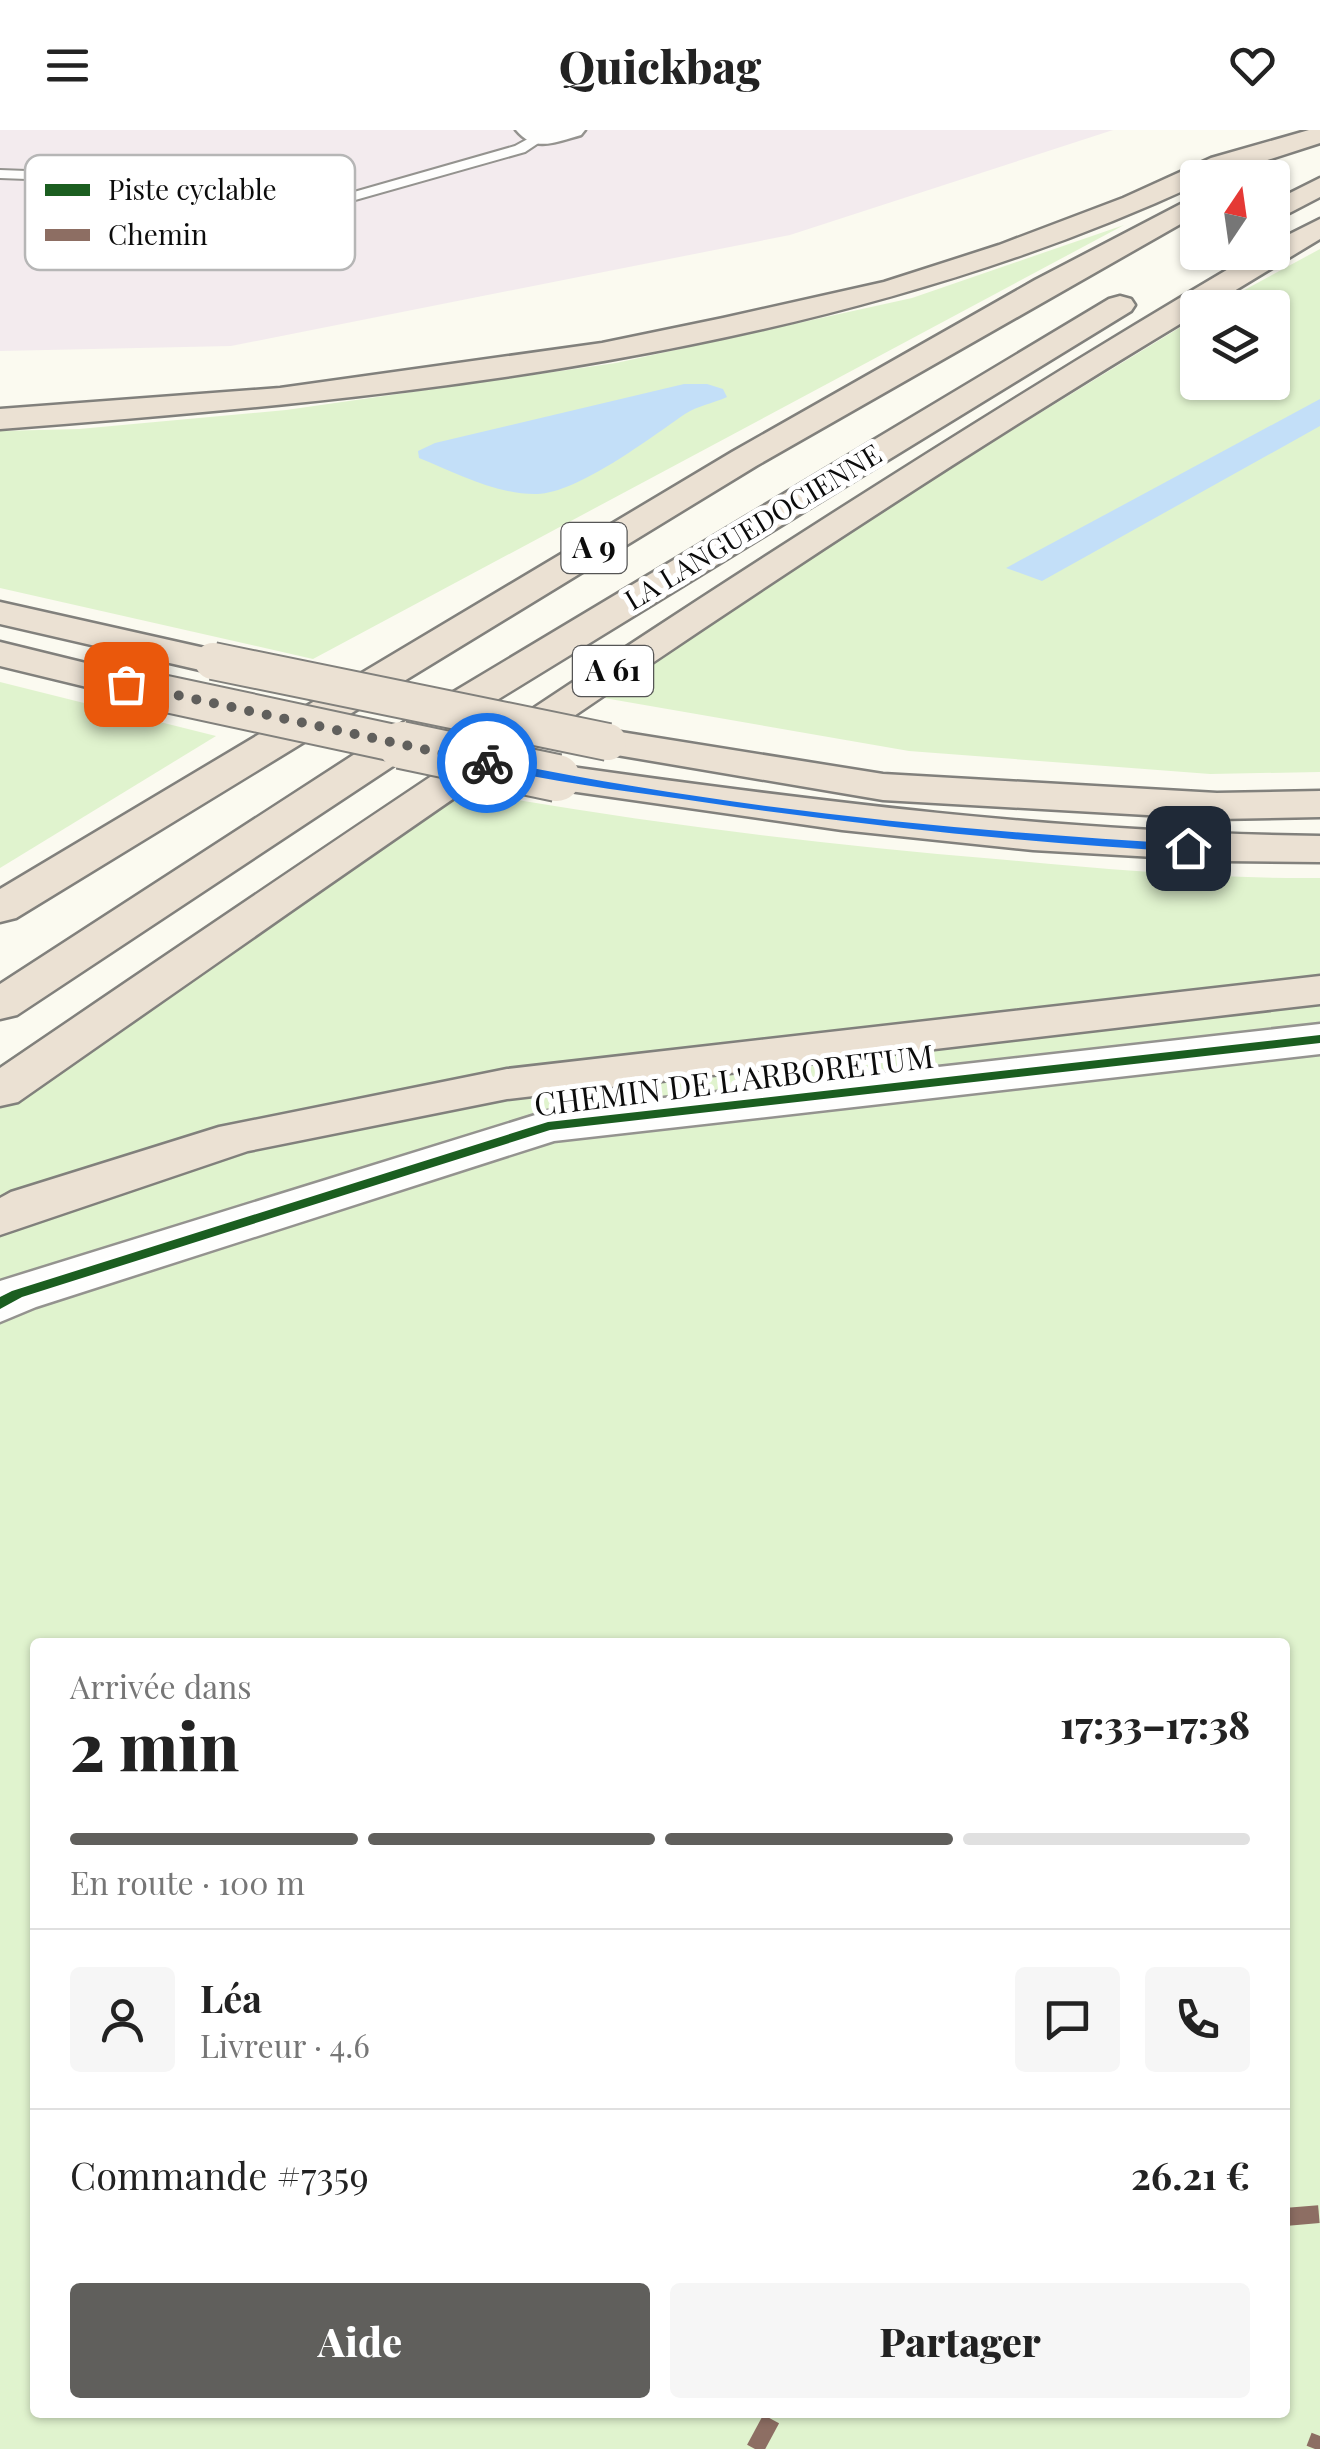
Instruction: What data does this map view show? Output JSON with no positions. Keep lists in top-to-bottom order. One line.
{"streets":{"highway":["LA LANGUEDOCIENNE","A 9","A 61"],"street":["CHEMIN DE L'ARBORETUM"]},"legend":["Piste cyclable","Chemin"],"north":"top","page":{"header":"Quickbag","heading":["2 min","Arrivée dans","17:33–17:38"],"panel":["Léa","Livreur · 4.6","Commande #7359","26.21 €"],"bar":"En route · 100 m","buttons":["Aide","Partager"]}}
